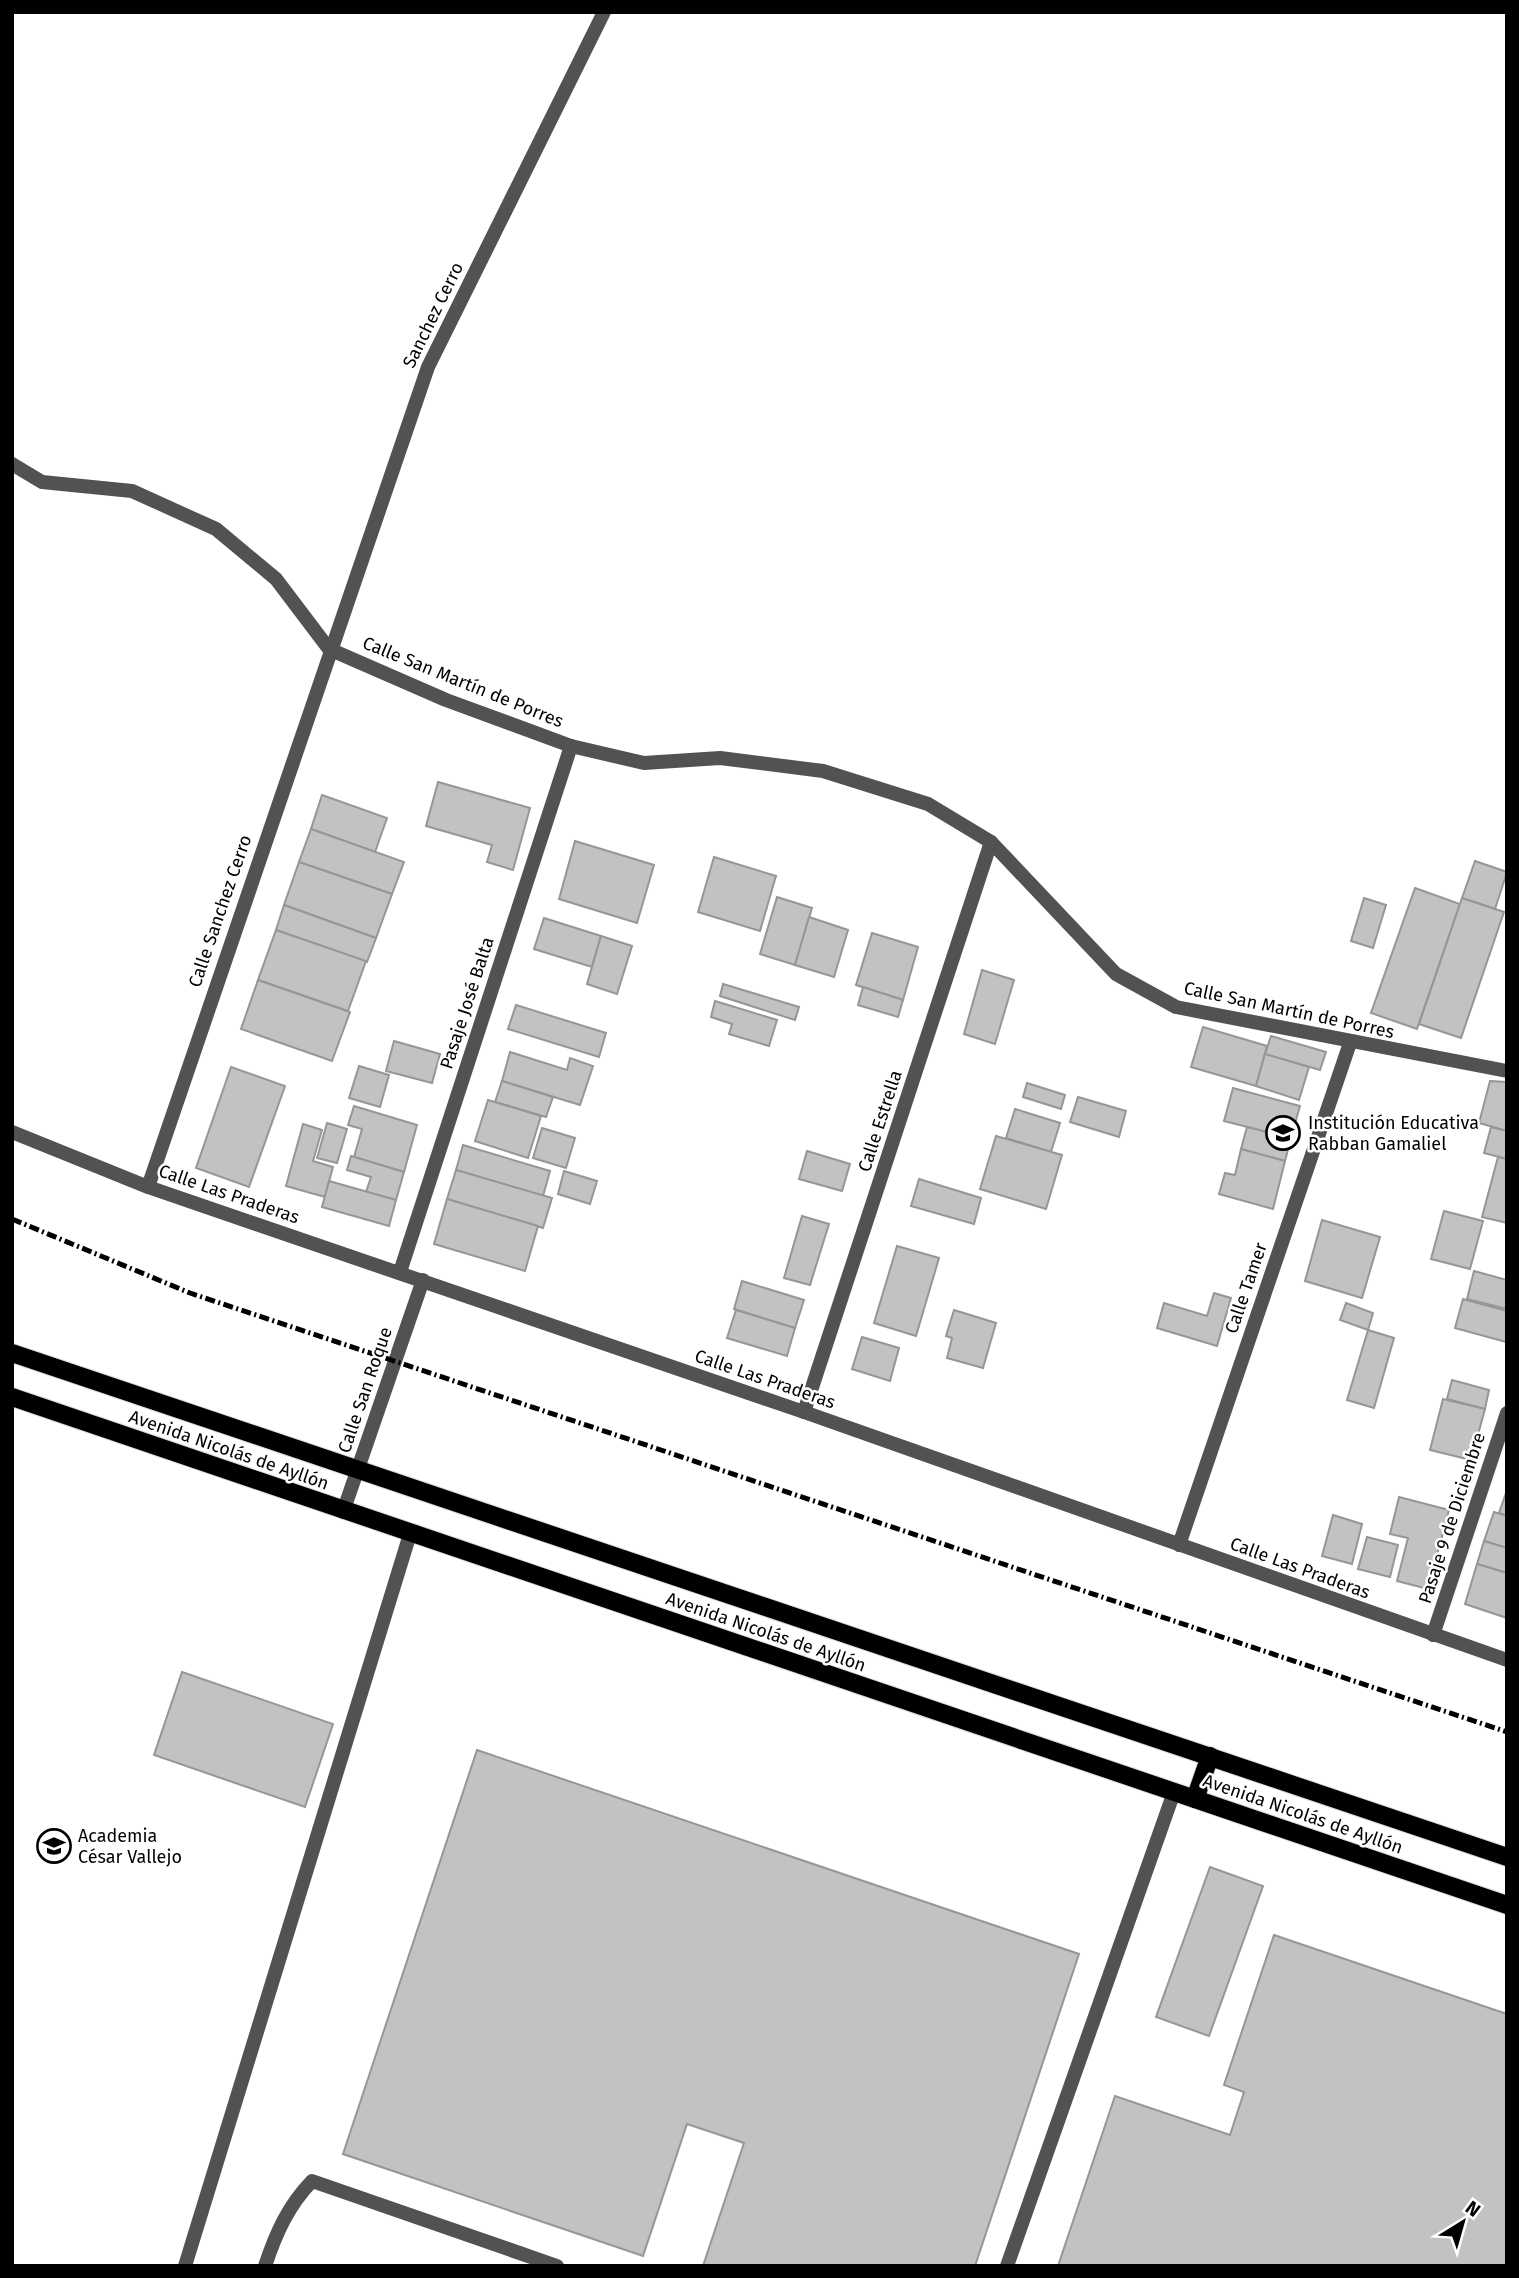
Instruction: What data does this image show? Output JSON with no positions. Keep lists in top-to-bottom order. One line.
{"streets":{"main road":["Avenida Nicolás de Ayllón"],"street":["Sanchez Cerro","Calle San Martín de Porres","Calle Sanchez Cerro","Pasaje José Balta","Calle Estrella","Calle Las Praderas","Calle Tamer","Calle San Roque","Pasaje 9 de Diciembre"]},"crossings":[["Sanchez Cerro","Calle San Martín de Porres"],["Sanchez Cerro","Calle Sanchez Cerro"],["Calle San Martín de Porres","Calle Sanchez Cerro"],["Calle San Martín de Porres","Pasaje José Balta"],["Calle San Martín de Porres","Calle Estrella"],["Calle San Martín de Porres","Calle Tamer"],["Calle Sanchez Cerro","Calle Las Praderas"],["Pasaje José Balta","Calle Las Praderas"],["Calle Estrella","Calle Las Praderas"],["Calle Las Praderas","Calle Tamer"],["Calle Las Praderas","Calle San Roque"],["Calle Las Praderas","Pasaje 9 de Diciembre"],["Calle San Roque","Avenida Nicolás de Ayllón"]],"places":{"school or university":["Institución Educativa Rabban Gamaliel","Academia César Vallejo"]},"north":"top right"}
